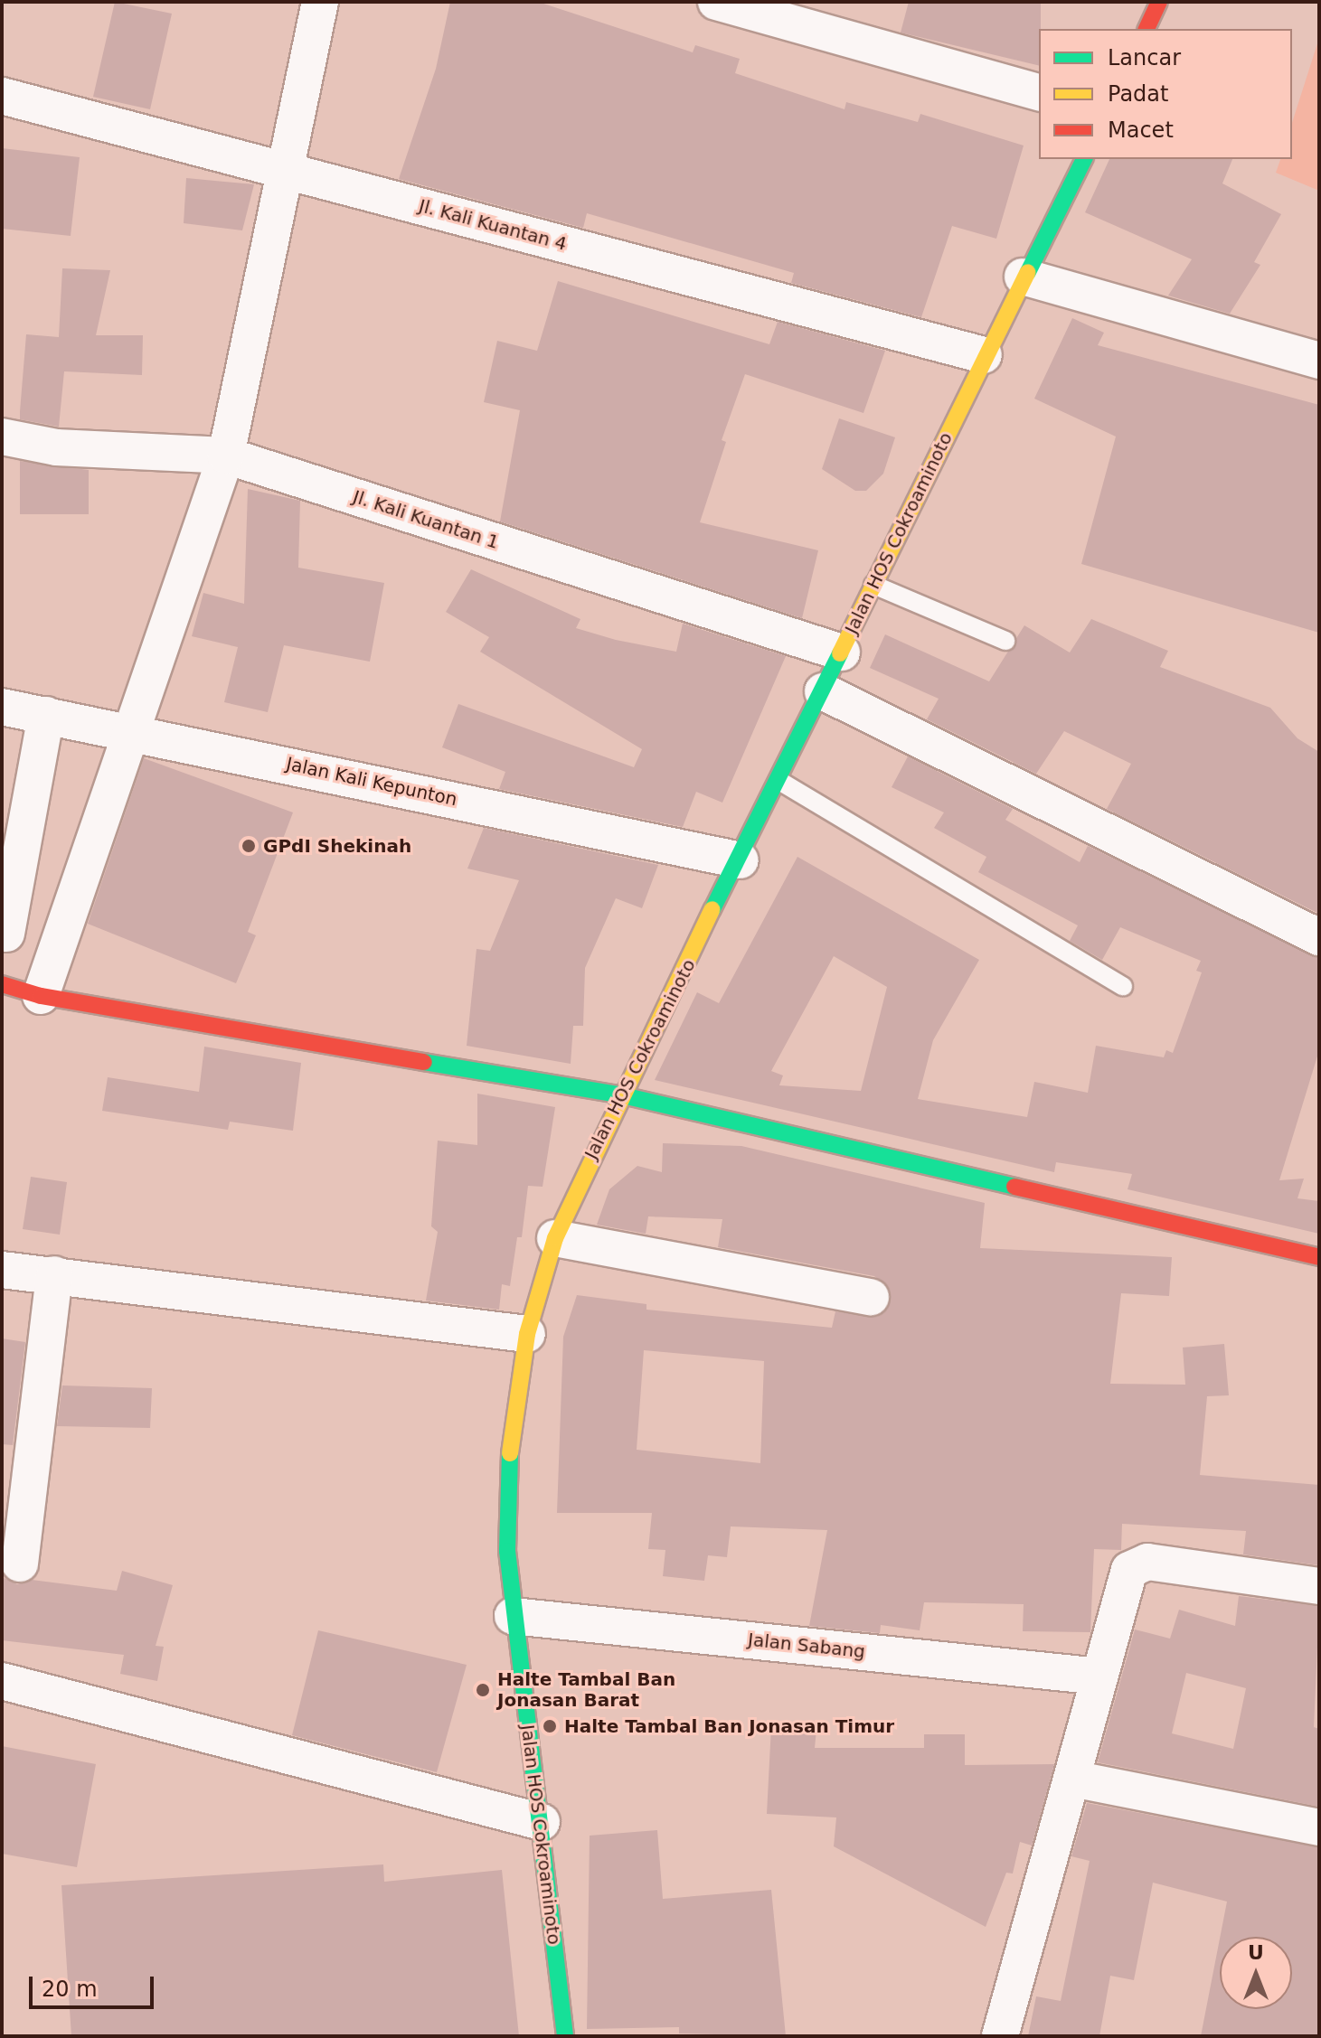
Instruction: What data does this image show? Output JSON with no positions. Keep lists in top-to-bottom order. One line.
{"streets":{"main road":["Jalan HOS Cokroaminoto"],"street":["Jl. Kali Kuantan 4","Jl. Kali Kuantan 1","Jalan Kali Kepunton","Jalan Sabang"]},"crossings":[["Jl. Kali Kuantan 4","Jalan HOS Cokroaminoto"],["Jl. Kali Kuantan 1","Jalan HOS Cokroaminoto"],["Jalan HOS Cokroaminoto","Jalan Kali Kepunton"],["Jalan HOS Cokroaminoto","Jalan Sabang"]],"places":["GPdI Shekinah","Halte Tambal Ban Jonasan Barat","Halte Tambal Ban Jonasan Timur"],"legend":["Lancar","Padat","Macet"],"scale_bar":"20 m","north":"top"}
